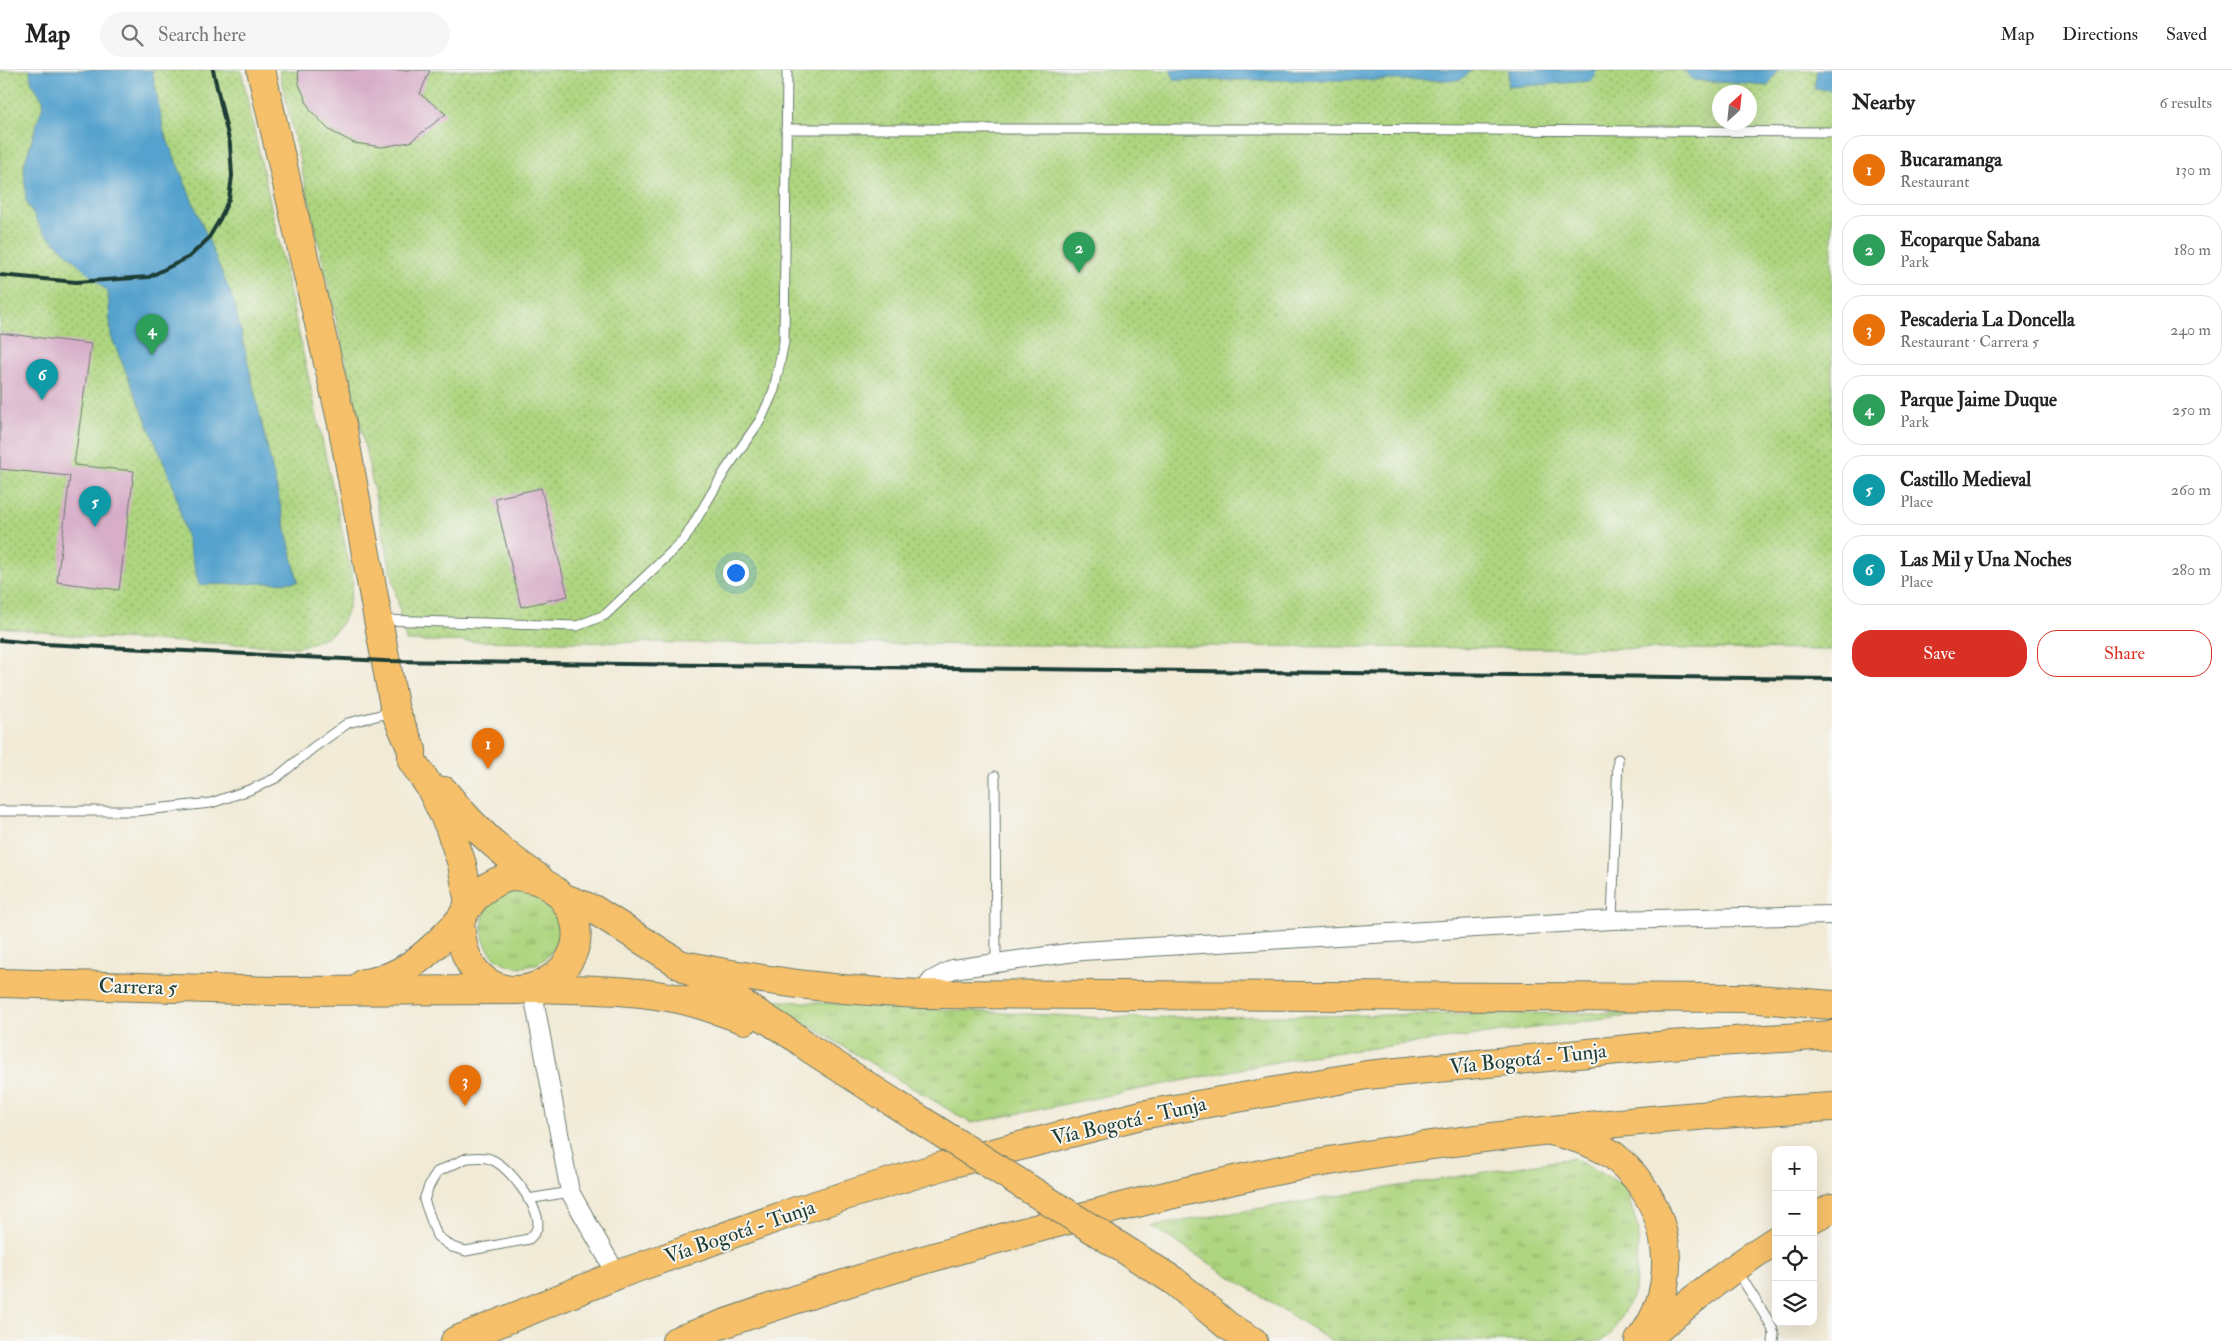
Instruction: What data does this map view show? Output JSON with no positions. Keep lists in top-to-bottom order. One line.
{"streets":{"main road":["Carrera 5","Vía Bogotá - Tunja"]},"north":"top right","page":{"header":"Map","search":"Search here","nav":["Map","Directions","Saved"],"heading":["Nearby","6 results"],"list":[{"mark":"1","name":"Bucaramanga","note":"Restaurant","value":"130 m"},{"mark":"2","name":"Ecoparque Sabana","note":"Park","value":"180 m"},{"mark":"3","name":"Pescaderia La Doncella","note":"Restaurant · Carrera 5","value":"240 m"},{"mark":"4","name":"Parque Jaime Duque","note":"Park","value":"250 m"},{"mark":"5","name":"Castillo Medieval","note":"Place","value":"260 m"},{"mark":"6","name":"Las Mil y Una Noches","note":"Place","value":"280 m"}],"pins":["2","4","6","5","1","3"],"buttons":["Save","Share"],"map_buttons":["+","−"]}}
